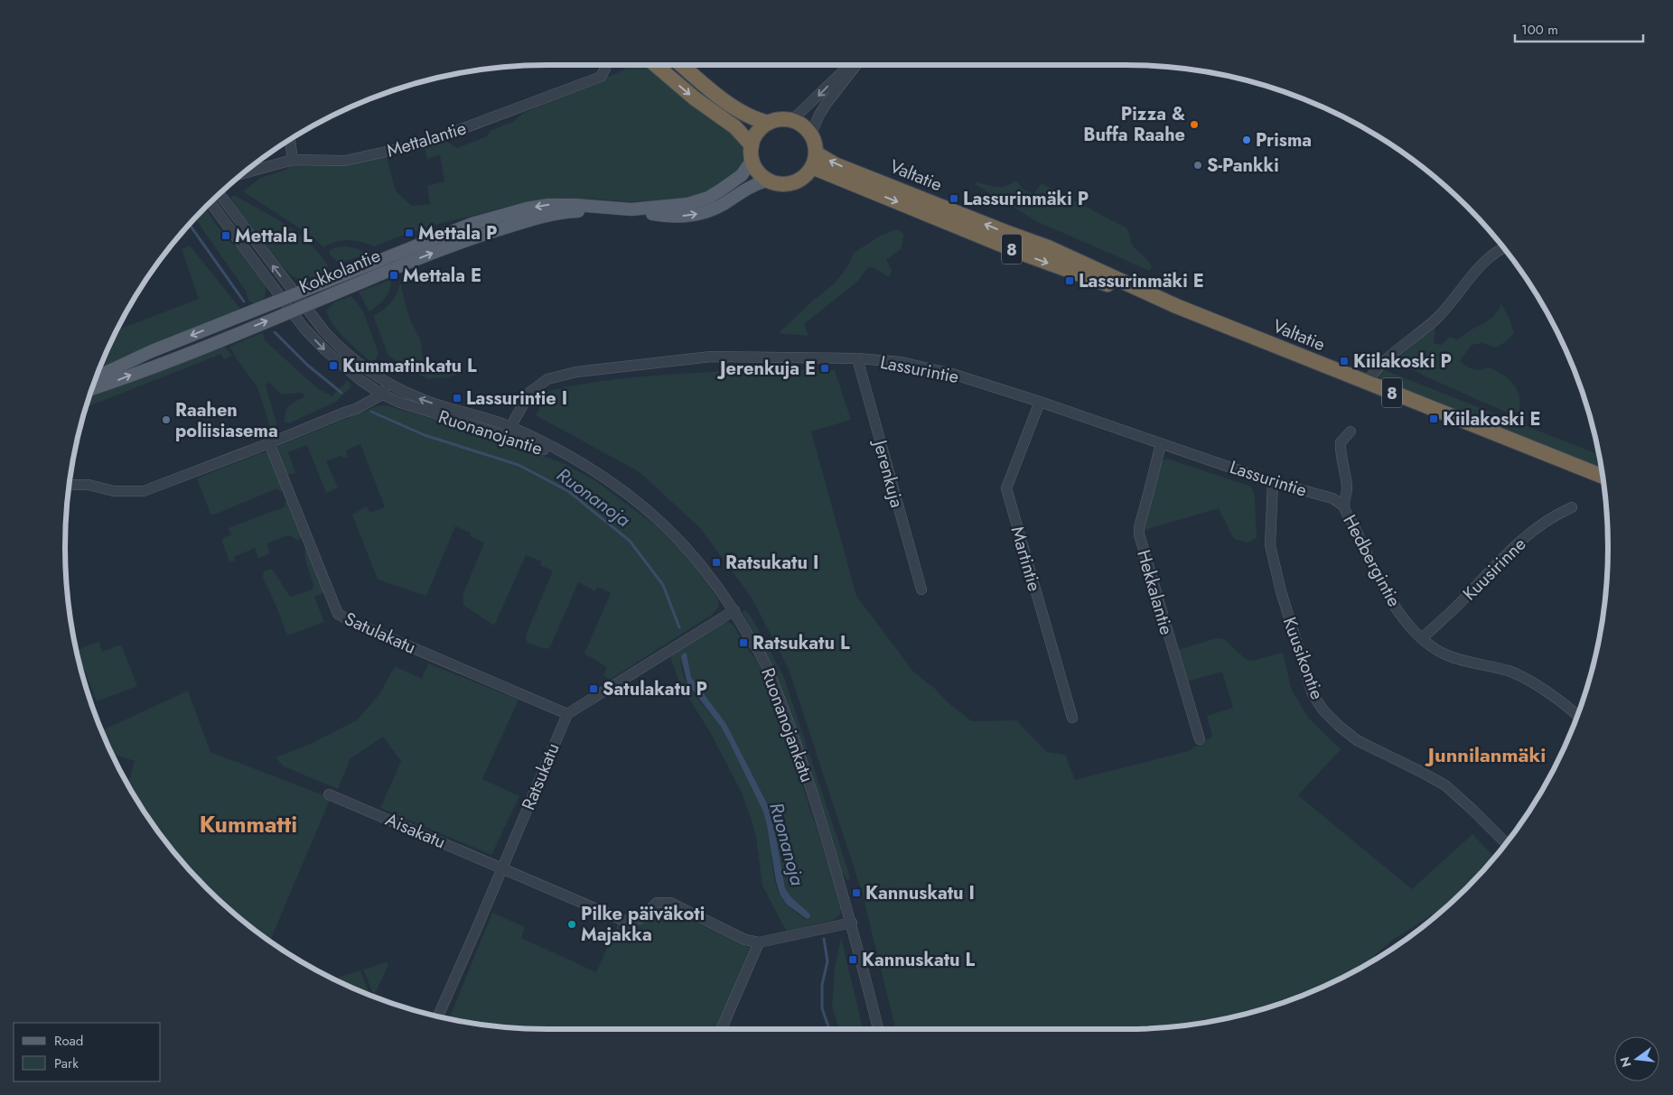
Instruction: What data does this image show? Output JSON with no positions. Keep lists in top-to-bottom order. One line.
{"streets":{"highway":["Valtatie","8"],"main road":["Kokkolantie"],"street":["Mettalantie","Lassurintie","Ruonanojantie","Jerenkuja","Martintie","Hedbergintie","Kuusirinne","Hekkalantie","Satulakatu","Kuusikontie","Ruonanojankatu","Ratsukatu","Aisakatu"]},"crossings":[["Valtatie","Kokkolantie"],["Kokkolantie","Ruonanojantie"],["Lassurintie","Ruonanojantie"],["Lassurintie","Jerenkuja"],["Lassurintie","Martintie"],["Lassurintie","Hedbergintie"],["Lassurintie","Hekkalantie"],["Lassurintie","Kuusikontie"],["Ruonanojantie","Ruonanojankatu"],["Hedbergintie","Kuusirinne"],["Satulakatu","Ratsukatu"],["Ratsukatu","Aisakatu"]],"districts":["Junnilanmäki","Kummatti"],"water":["Ruonanoja"],"places":{"other":["Pizza & Buffa Raahe","Prisma","S-Pankki","Raahen poliisiasema","Pilke päiväkoti Majakka"],"transit":["Lassurinmäki P","Mettala P","Mettala L","Mettala E","Lassurinmäki E","Kiilakoski P","Kummatinkatu L","Jerenkuja E","Lassurintie I","Kiilakoski E","Ratsukatu I","Ratsukatu L","Satulakatu P","Kannuskatu I","Kannuskatu L"]},"legend":["Road","Park"],"scale_bar":"100 m","north":"left"}
